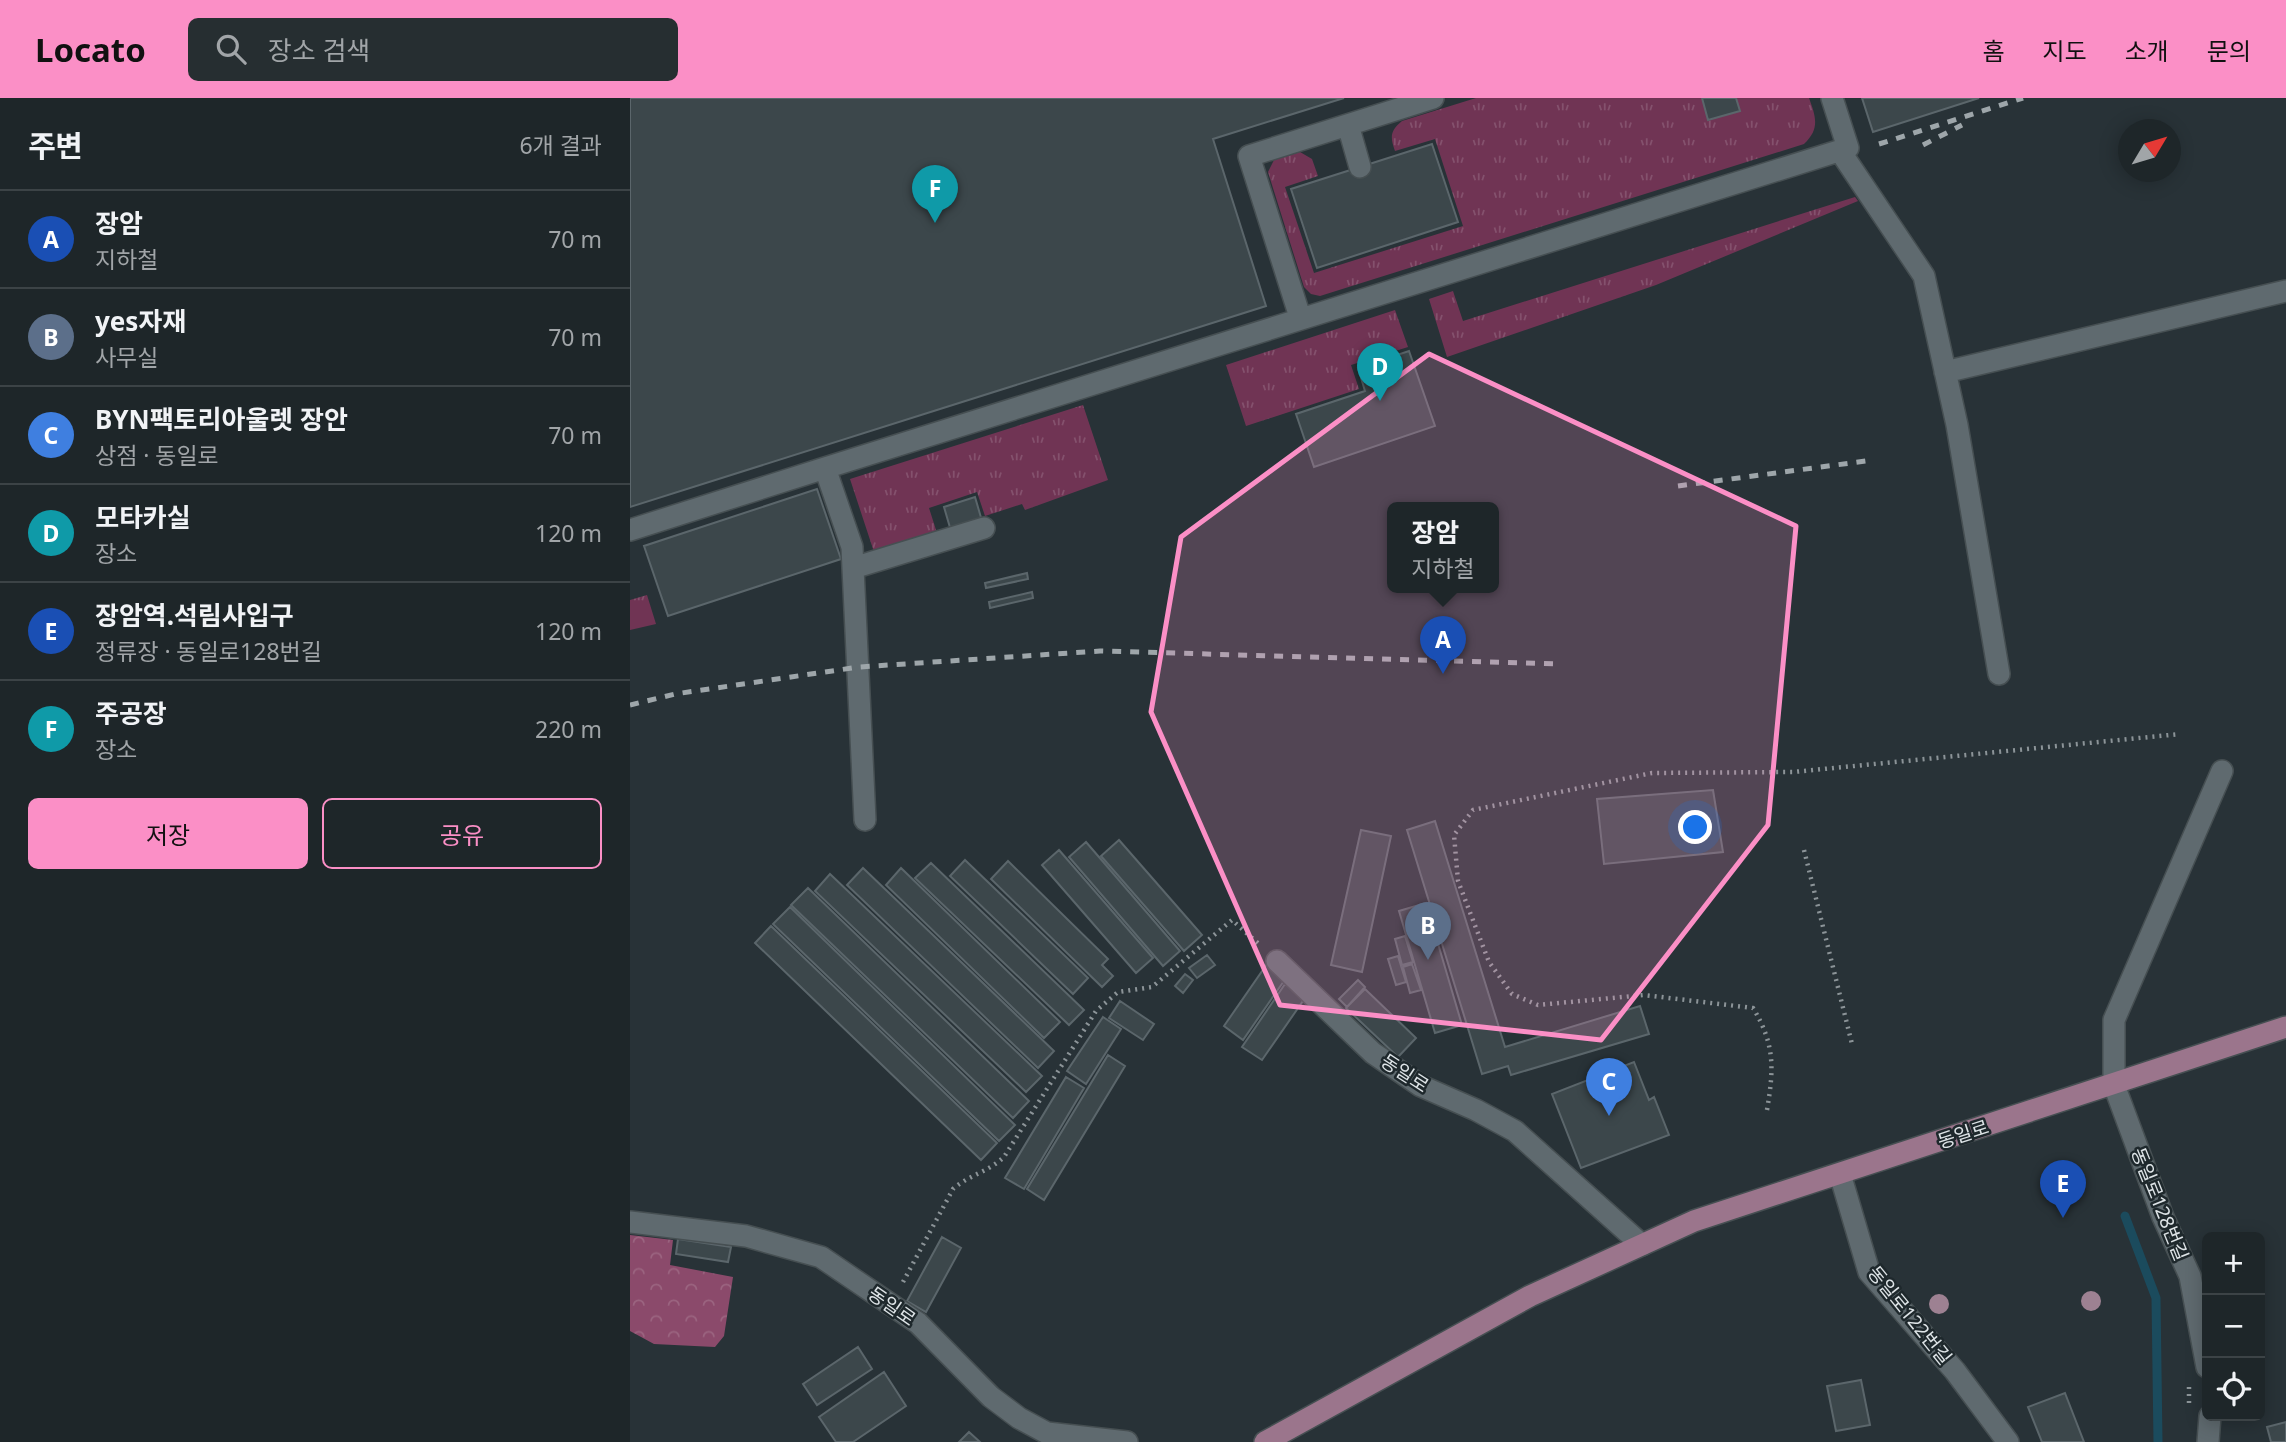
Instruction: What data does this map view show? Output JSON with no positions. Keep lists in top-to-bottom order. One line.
{"streets":{"main road":["동일로"],"street":["동일로128번길","동일로122번길"]},"crossings":[["동일로","동일로128번길"],["동일로","동일로122번길"]],"north":"top right","page":{"header":"Locato","search":"장소 검색","nav":["홈","지도","소개","문의"],"heading":["주변","6개 결과"],"pins":["F","D","A","B","C","E"],"list":[{"mark":"A","name":"장암","note":"지하철","value":"70 m"},{"mark":"B","name":"yes자재","note":"사무실","value":"70 m"},{"mark":"C","name":"BYN팩토리아울렛 장안","note":"상점 · 동일로","value":"70 m"},{"mark":"D","name":"모타카실","note":"장소","value":"120 m"},{"mark":"E","name":"장암역.석림사입구","note":"정류장 · 동일로128번길","value":"120 m"},{"mark":"F","name":"주공장","note":"장소","value":"220 m"}],"popup":["장암","지하철"],"buttons":["저장","공유"],"map_buttons":["+","−"]}}
